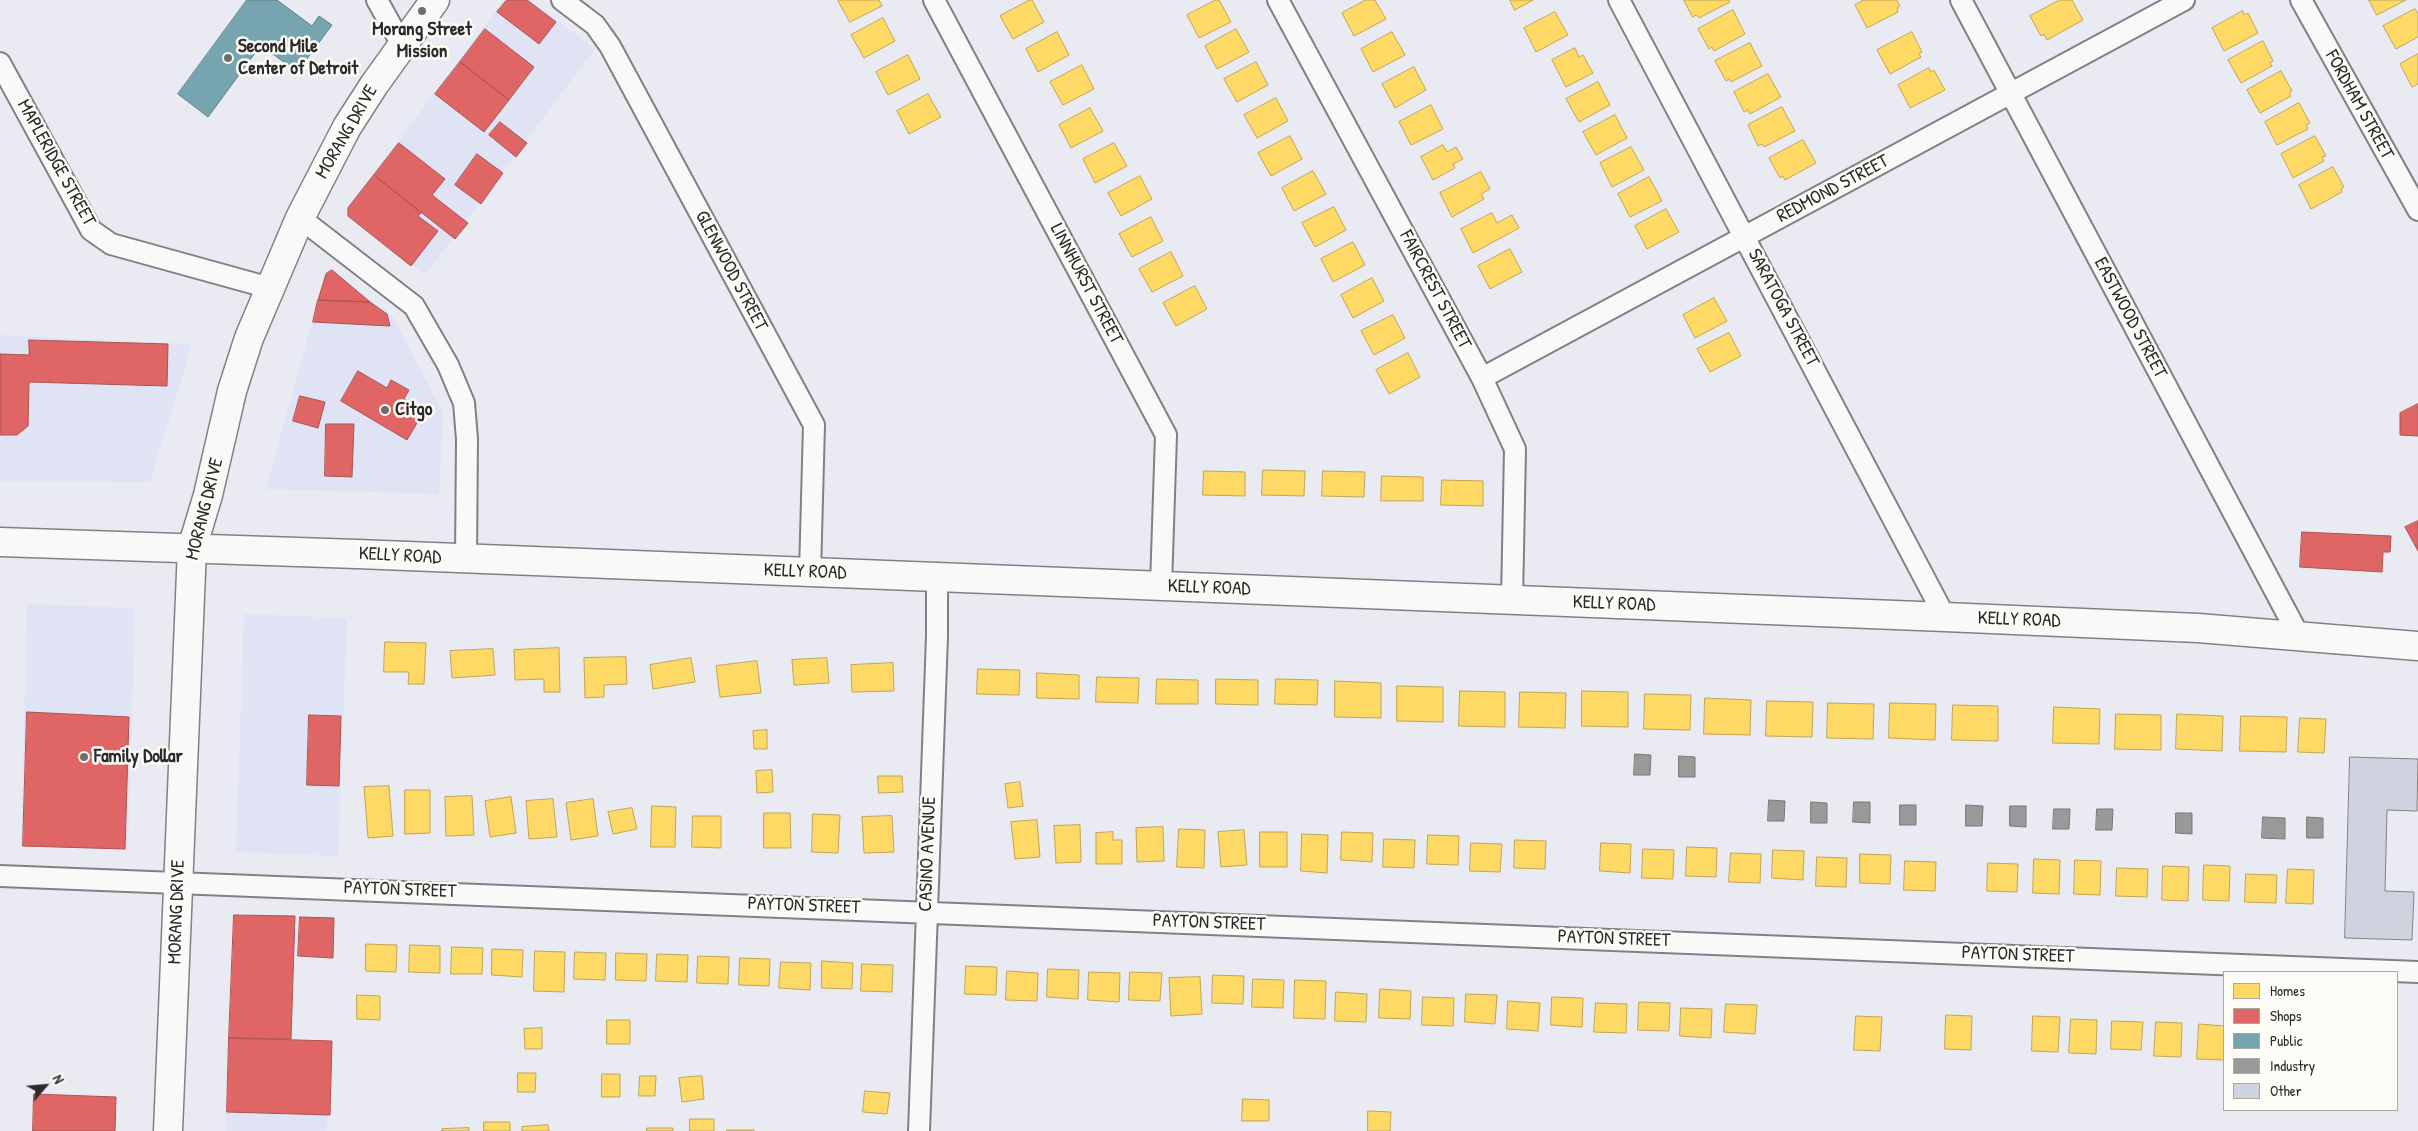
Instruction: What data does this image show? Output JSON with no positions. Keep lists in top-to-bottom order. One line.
{"streets":{"street":["FORDHAM STREET","MORANG DRIVE","MAPLERIDGE STREET","REDMOND STREET","GLENWOOD STREET","LINNHURST STREET","FAIRCREST STREET","SARATOGA STREET","EASTWOOD STREET","KELLY ROAD","CASINO AVENUE","PAYTON STREET"]},"crossings":[["MORANG DRIVE","MAPLERIDGE STREET"],["MORANG DRIVE","KELLY ROAD"],["MORANG DRIVE","PAYTON STREET"],["REDMOND STREET","FAIRCREST STREET"],["REDMOND STREET","SARATOGA STREET"],["REDMOND STREET","EASTWOOD STREET"],["GLENWOOD STREET","KELLY ROAD"],["LINNHURST STREET","KELLY ROAD"],["FAIRCREST STREET","KELLY ROAD"],["SARATOGA STREET","KELLY ROAD"],["EASTWOOD STREET","KELLY ROAD"],["KELLY ROAD","CASINO AVENUE"],["CASINO AVENUE","PAYTON STREET"]],"places":["Morang Street Mission","Second Mile Center of Detroit","Citgo","Family Dollar"],"legend":["Homes","Shops","Public","Industry","Other"],"north":"top right"}
